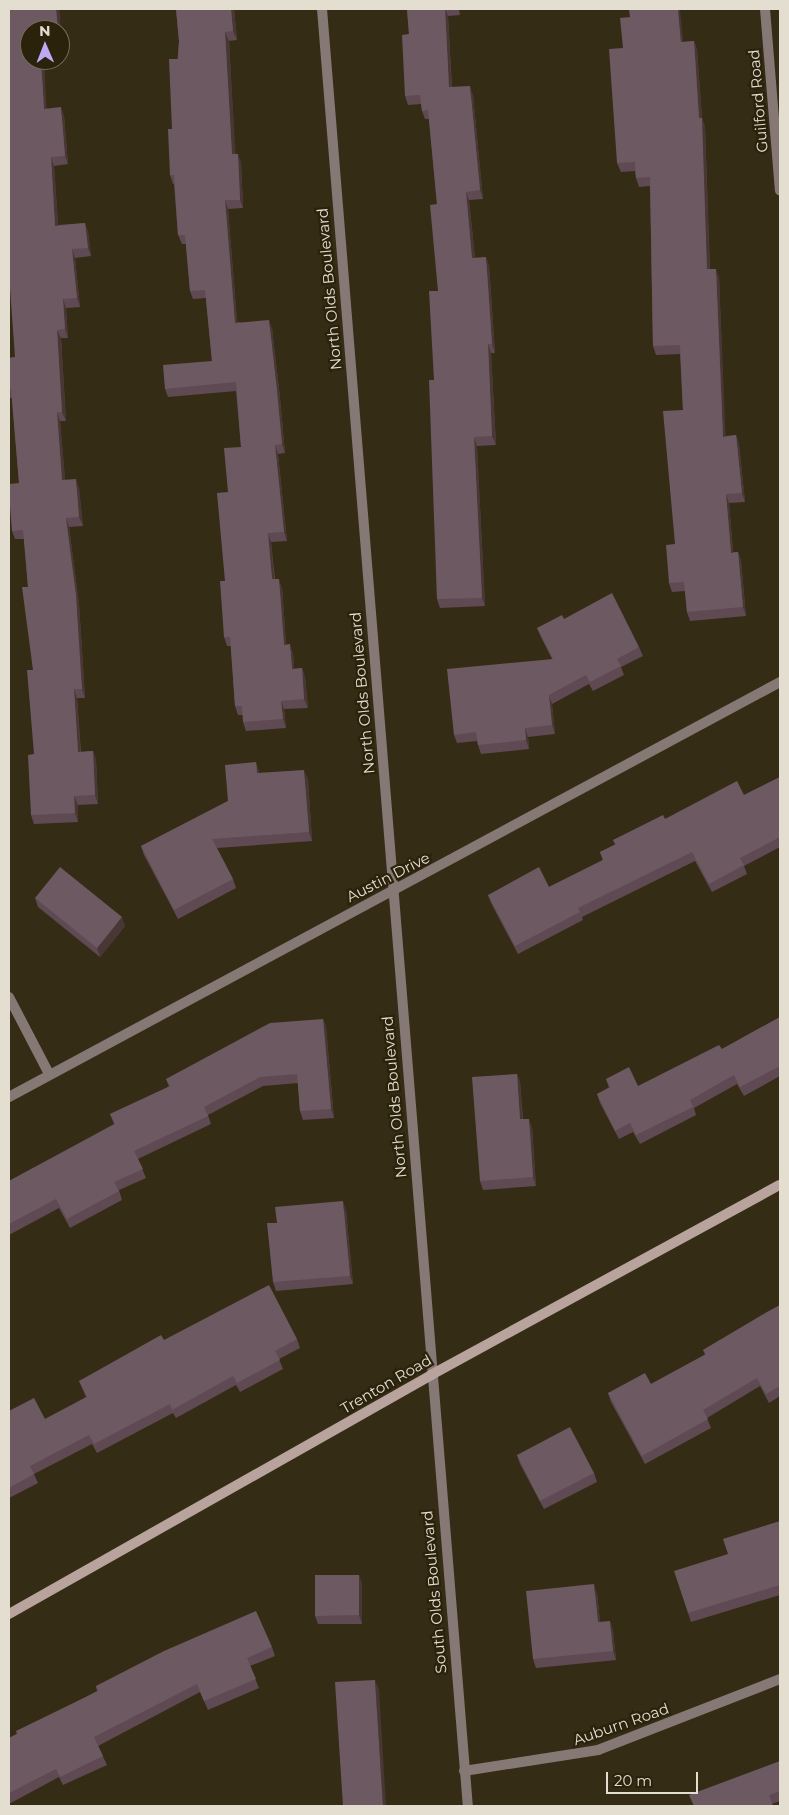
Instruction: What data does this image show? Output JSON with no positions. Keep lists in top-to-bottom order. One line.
{"streets":{"main road":["Trenton Road"],"street":["Guilford Road","North Olds Boulevard","Austin Drive","South Olds Boulevard","Auburn Road"]},"crossings":[["North Olds Boulevard","Austin Drive"],["North Olds Boulevard","Trenton Road"],["North Olds Boulevard","South Olds Boulevard"],["Trenton Road","South Olds Boulevard"],["South Olds Boulevard","Auburn Road"]],"scale_bar":"20 m","north":"top"}
